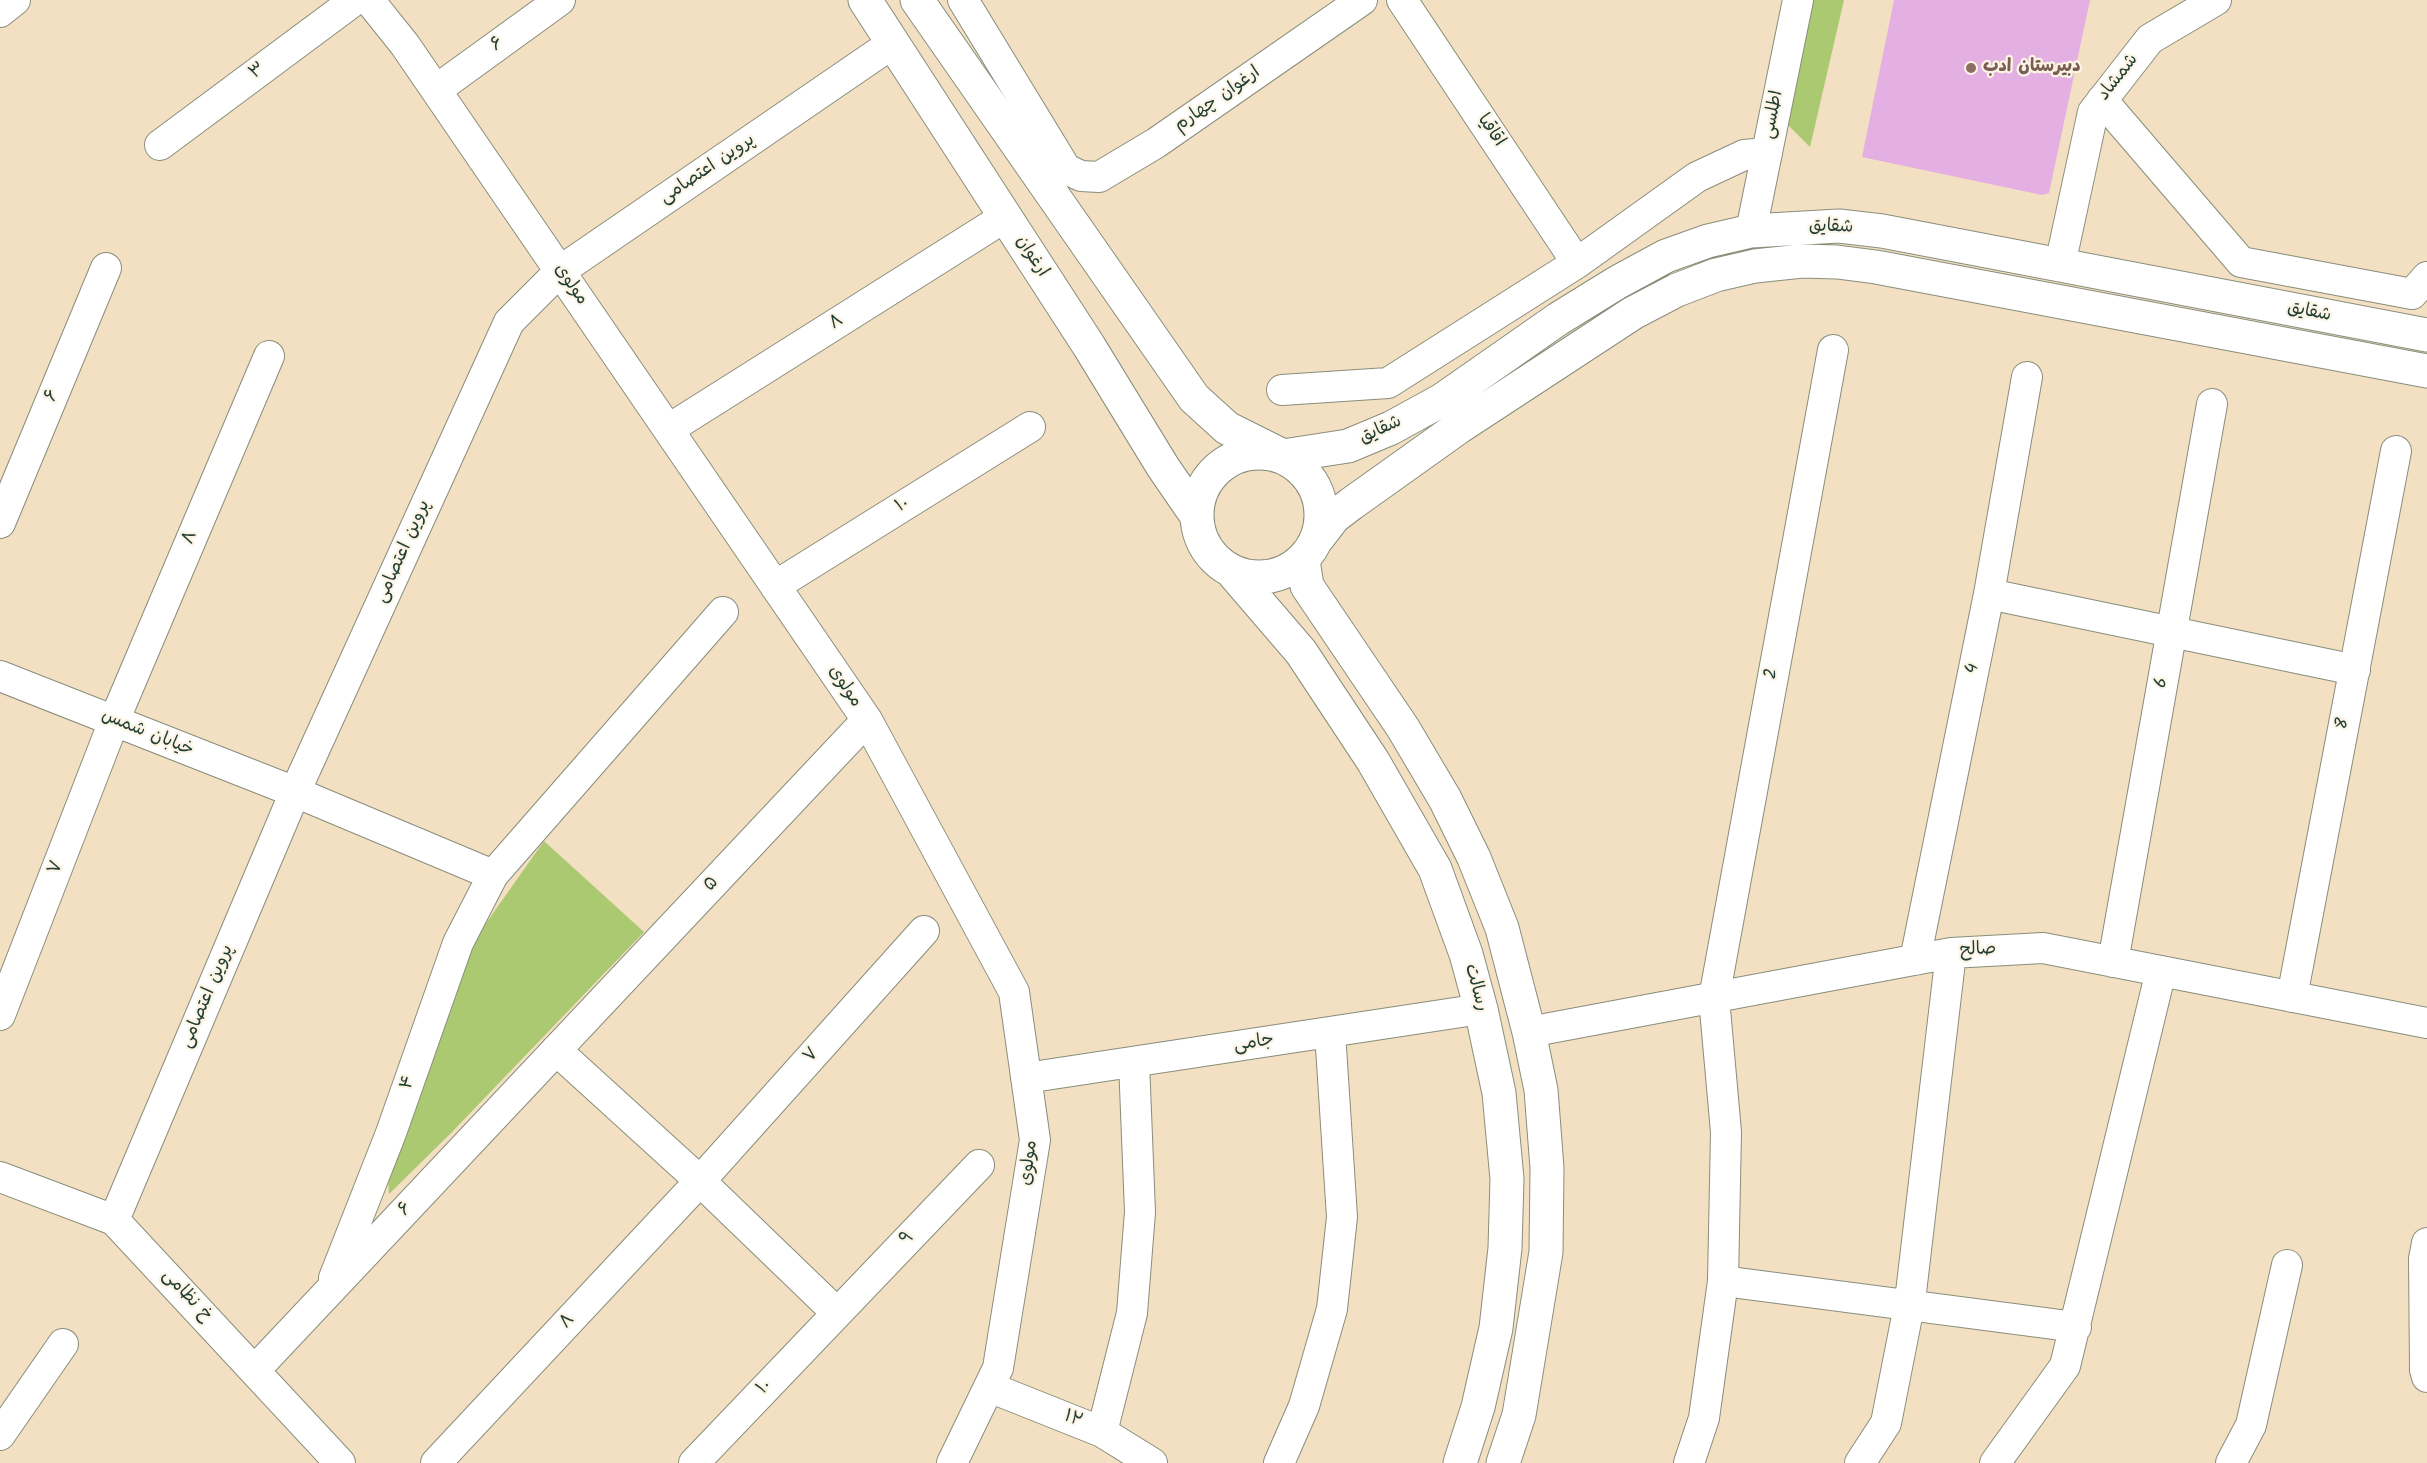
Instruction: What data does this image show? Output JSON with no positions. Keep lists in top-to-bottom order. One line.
{"streets":{"main road":["شقایق","ارغوان","رسالت"],"street":["۶","۳","شمشاد","ارغوان چهارم","اطلسی","اقاقیا","پروین اعتصامی","مولوی","۸","۱۰","4","2","6","8","خیابان شمس","۷","۵","صالح","جامی","۴","۹","خ نظامی","۱۲"]},"crossings":[["۶","مولوی"],["۶","۵"],["۶","۴"],["۶","خ نظامی"],["شمشاد","شقایق"],["اطلسی","شقایق"],["پروین اعتصامی","ارغوان"],["پروین اعتصامی","مولوی"],["پروین اعتصامی","خیابان شمس"],["پروین اعتصامی","خ نظامی"],["شقایق","ارغوان"],["شقایق","رسالت"],["ارغوان","۸"],["ارغوان","رسالت"],["مولوی","۸"],["مولوی","۱۰"],["مولوی","۵"],["مولوی","جامی"],["مولوی","۱۲"],["۸","خیابان شمس"],["۸","۷"],["۱۰","۹"],["4","صالح"],["2","صالح"],["6","صالح"],["8","صالح"],["خیابان شمس","۷"],["خیابان شمس","۴"],["رسالت","جامی"]],"places":["دبیرستان ادب"]}
